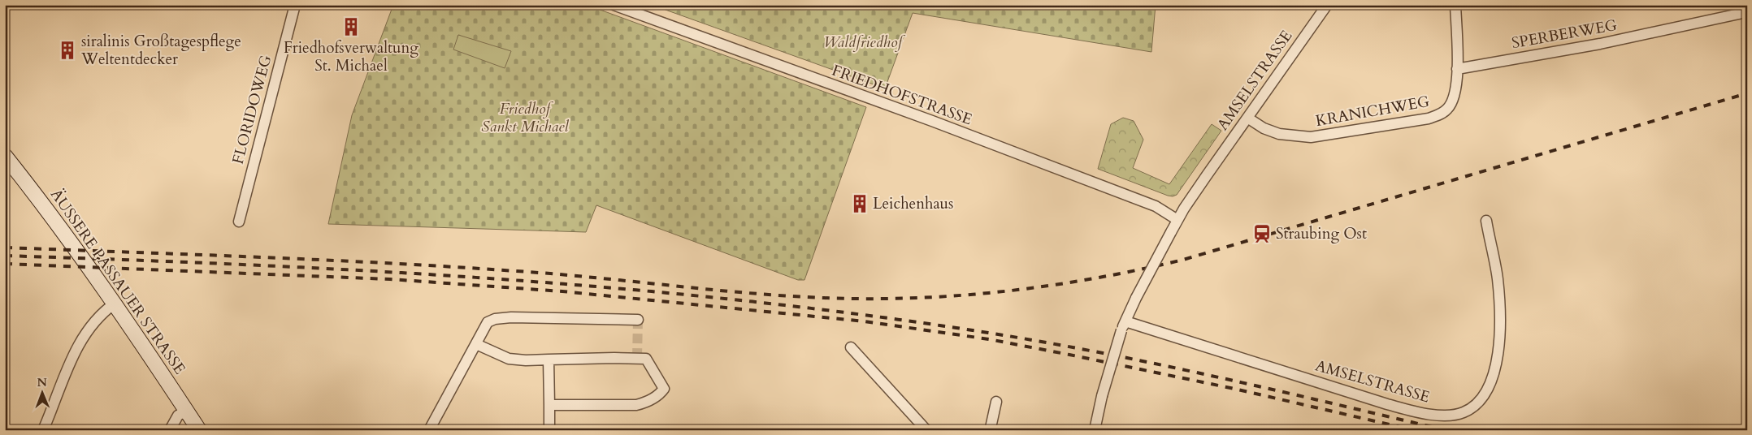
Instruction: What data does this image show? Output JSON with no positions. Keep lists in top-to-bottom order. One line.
{"streets":{"main road":["ÄUSSERE PASSAUER STRASSE"],"street":["SPERBERWEG","AMSELSTRASSE","FRIEDHOFSTRASSE","FLORIDOWEG","KRANICHWEG"]},"crossings":[["SPERBERWEG","KRANICHWEG"],["AMSELSTRASSE","FRIEDHOFSTRASSE"],["AMSELSTRASSE","KRANICHWEG"]],"parks":["Waldfriedhof","Friedhof Sankt Michael"],"places":{"building":["Friedhofsverwaltung St. Michael","siralinis Großtagespflege Weltentdecker","Leichenhaus"],"station":["Straubing Ost"]},"north":"top"}
